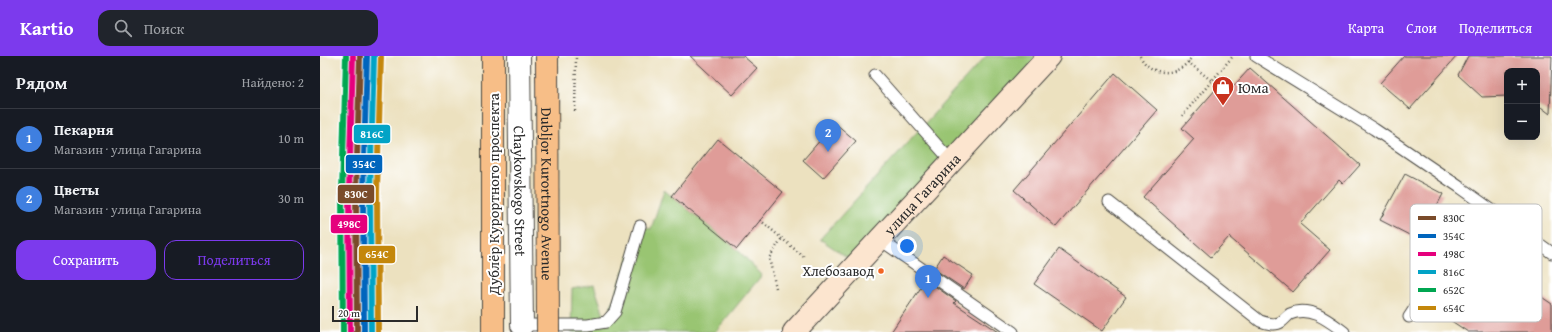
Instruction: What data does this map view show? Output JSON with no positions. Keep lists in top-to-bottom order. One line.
{"streets":{"main road":["Дублёр Курортного проспекта","Dubljor Kurortnogo Avenue","улица Гагарина"],"street":["Chaykovskogo Street"]},"places":{"shop":["Юма"],"other":["Хлебозавод"]},"lines":["transit line 830С","transit line 354С","transit line 498С","transit line 816С","transit line 652С","transit line 654С"],"legend":["830С","354С","498С","816С","652С","654С"],"scale_bar":"20 m","page":{"header":"Kartio","search":"Поиск","nav":["Карта","Слои","Поделиться"],"heading":["Рядом","Найдено: 2"],"map_buttons":["+","−"],"list":[{"mark":"1","name":"Пекарня","note":"Магазин · улица Гагарина","value":"10 m"},{"mark":"2","name":"Цветы","note":"Магазин · улица Гагарина","value":"30 m"}],"pins":["2","1"],"buttons":["Сохранить","Поделиться"],"scale":"20 m"}}
